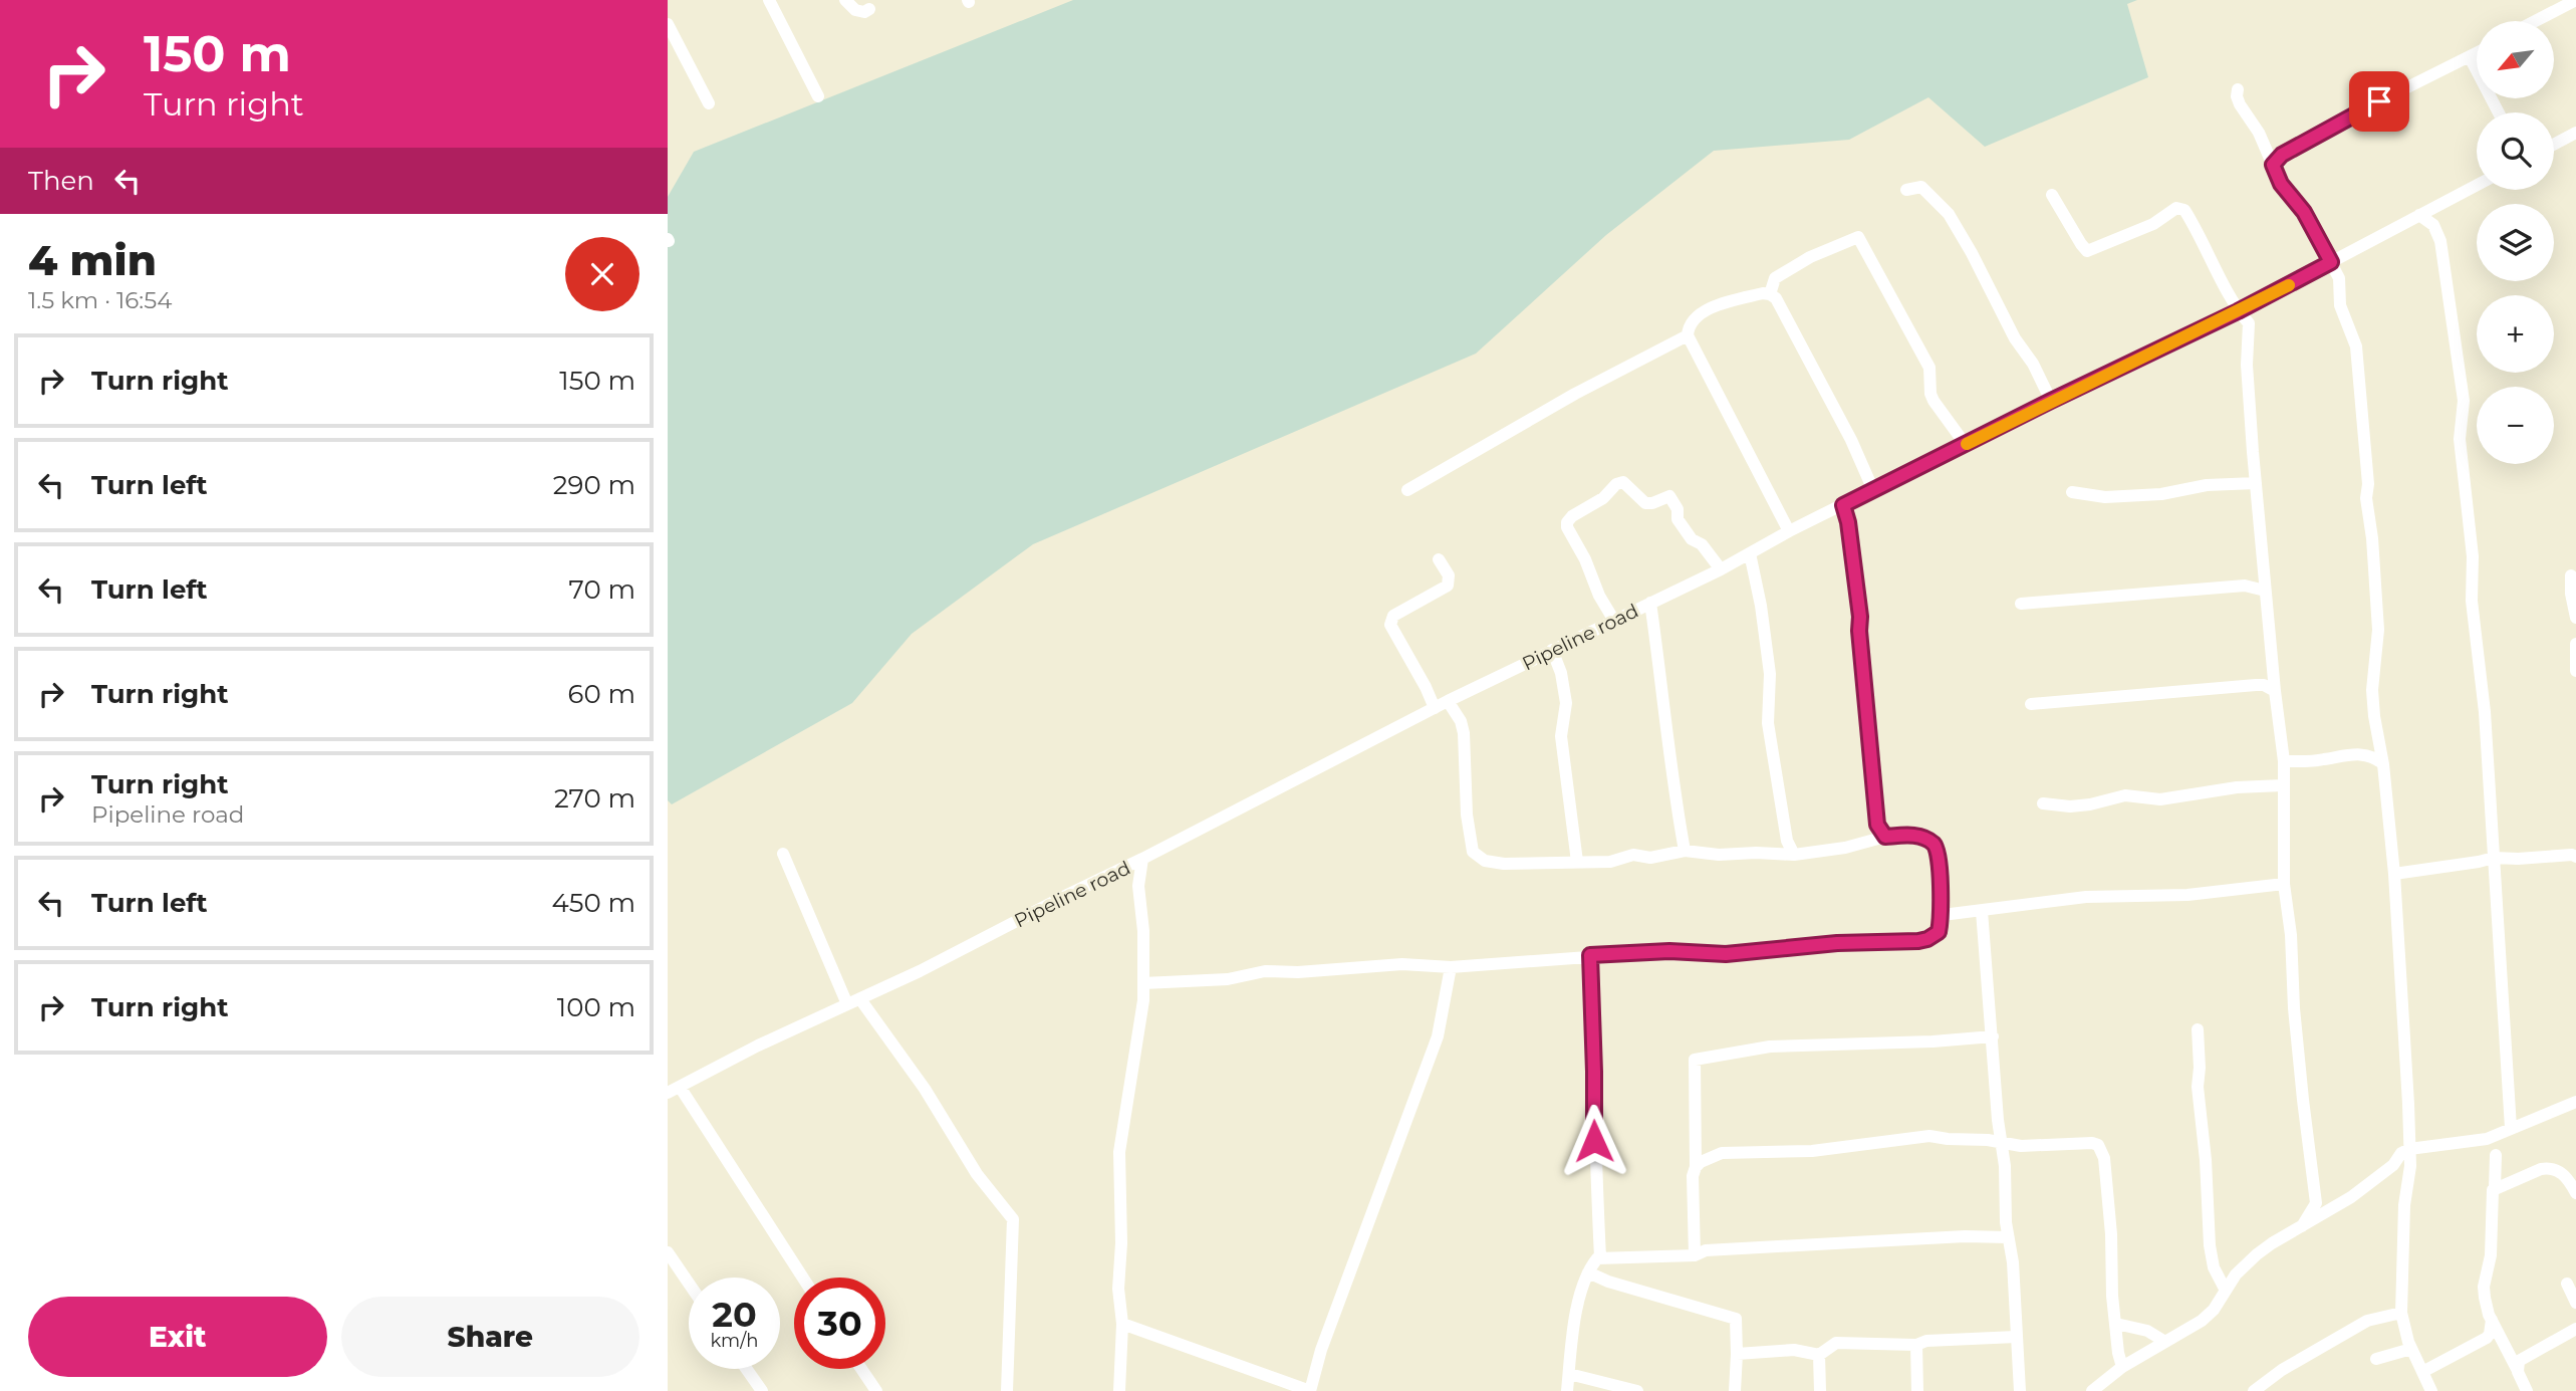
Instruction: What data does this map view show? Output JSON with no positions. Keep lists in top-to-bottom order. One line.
{"streets":{"street":["Pipeline road"]},"north":"bottom left","page":{"turn":["150 m","Turn right"],"map_buttons":["+","−"],"then":"Then","heading":["4 min","1.5 km · 16:54"],"list":[{"name":"Turn right","value":"150 m"},{"name":"Turn left","value":"290 m"},{"name":"Turn left","value":"70 m"},{"name":"Turn right","value":"60 m"},{"name":"Turn right","note":"Pipeline road","value":"270 m"},{"name":"Turn left","value":"450 m"},{"name":"Turn right","value":"100 m"}],"speed":"20 km/h","limit":"30","buttons":["Exit","Share"]}}
